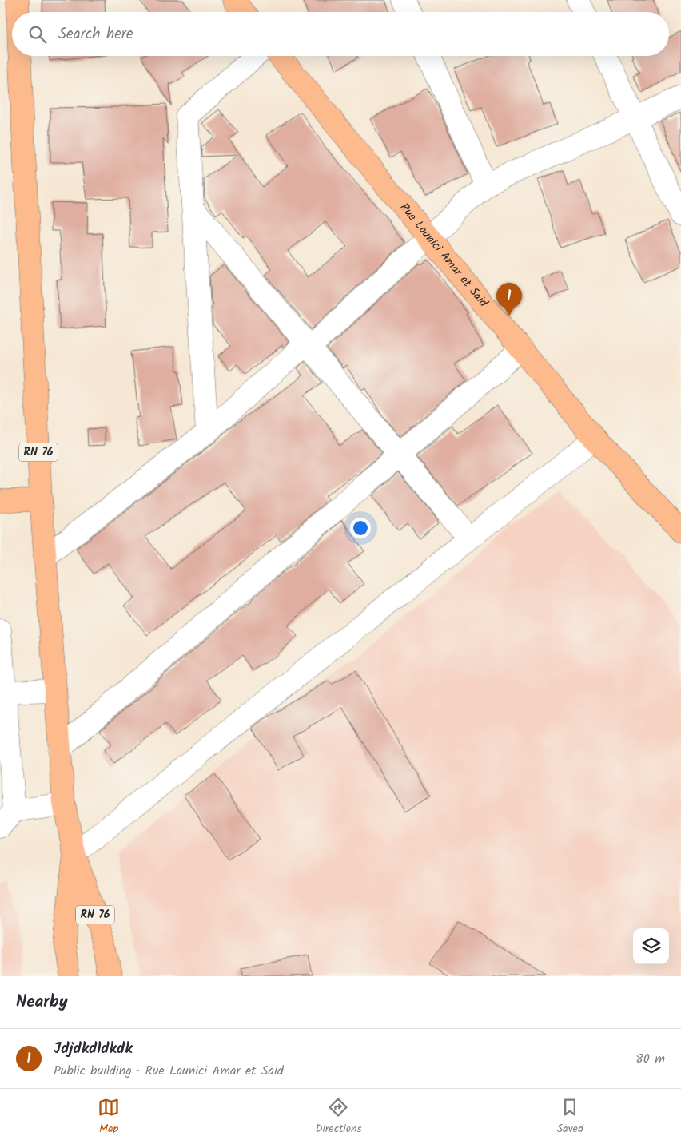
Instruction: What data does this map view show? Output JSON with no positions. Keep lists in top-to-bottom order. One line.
{"streets":{"main road":["Rue Lounici Amar et Said","RN 76"]},"page":{"search":"Search here","pins":"1","heading":"Nearby","list":[{"mark":"1","name":"Jdjdkdldkdk","note":"Public building · Rue Lounici Amar et Said","value":"80 m"}],"nav":["Map","Directions","Saved"]}}
